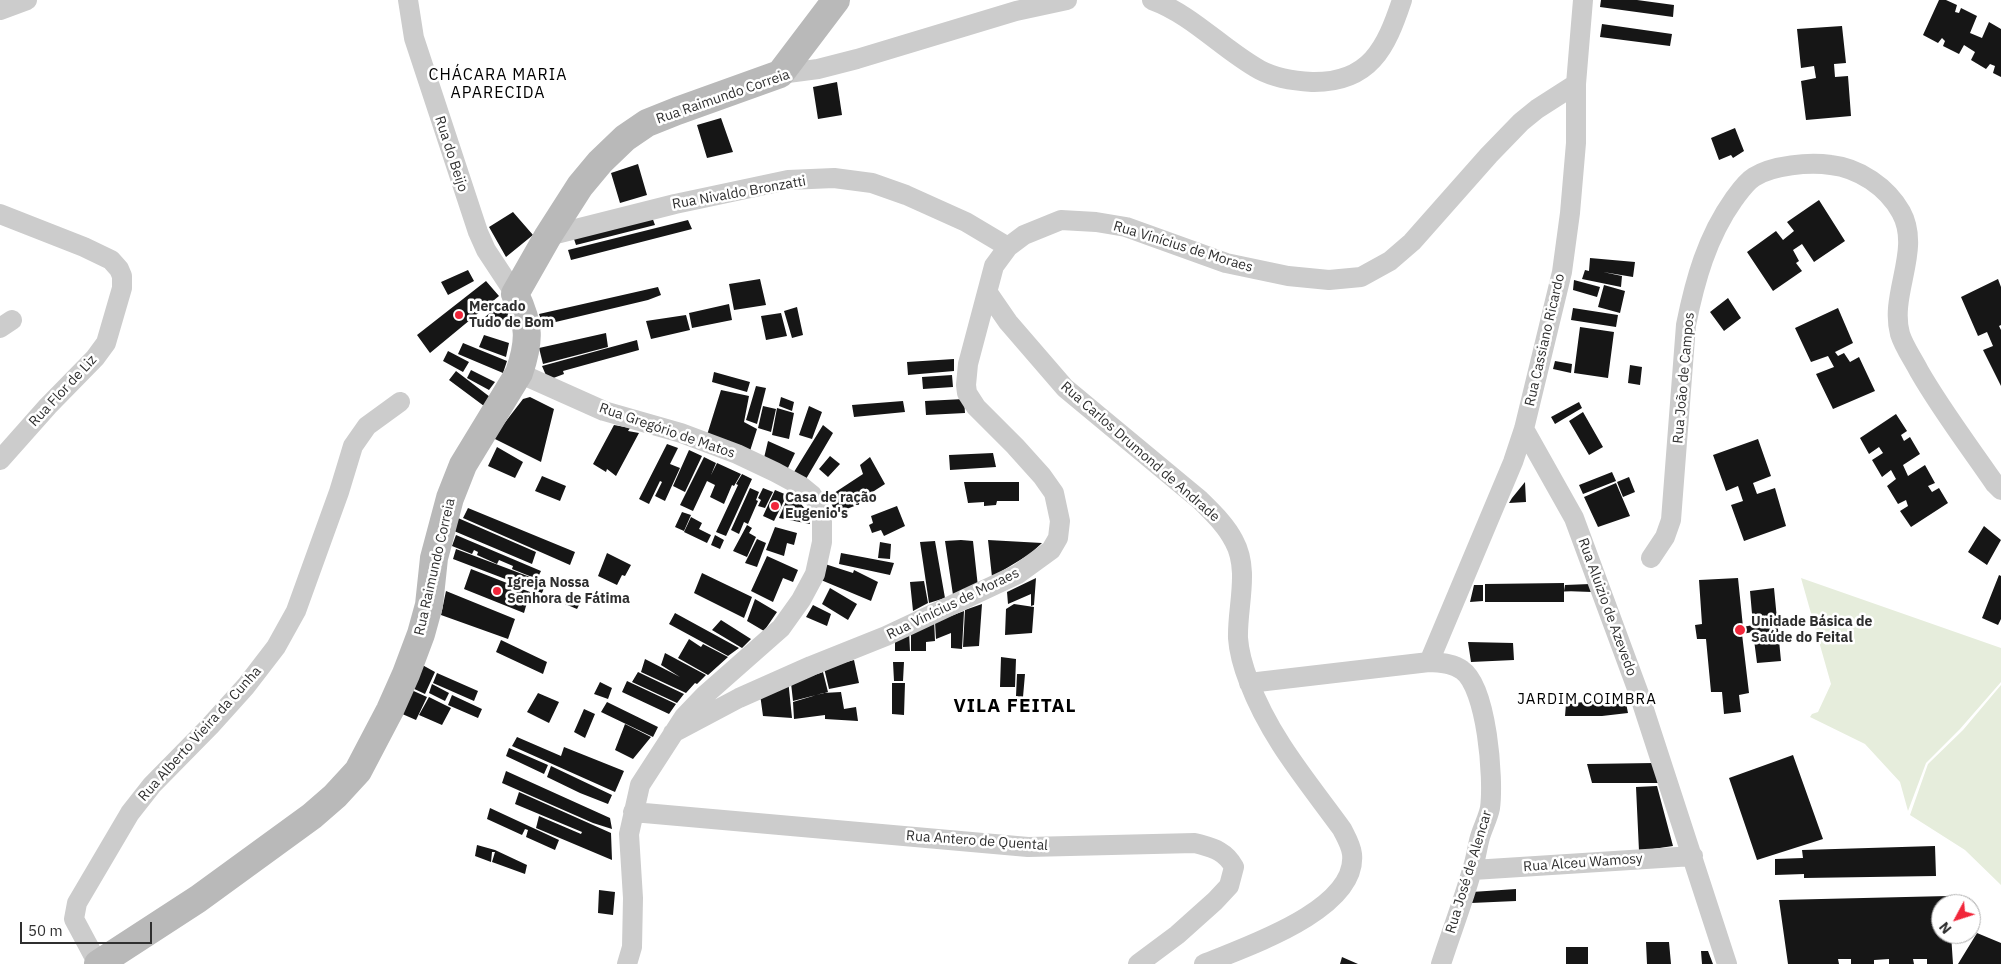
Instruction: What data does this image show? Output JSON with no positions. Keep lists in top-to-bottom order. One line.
{"streets":{"street":["Rua Raimundo Correia","Rua do Beijo","Rua Nivaldo Bronzatti","Rua Vinícius de Moraes","Rua Cassiano Ricardo","Rua João de Campos","Rua Flor de Liz","Rua Gregório de Matos","Rua Carlos Drumond de Andrade","Rua Aluizio de Azevedo","Rua Alberto Vieira da Cunha","Rua Antero de Quental","Rua Alceu Wamosy","Rua José de Alencar"]},"crossings":[["Rua Raimundo Correia","Rua do Beijo"],["Rua Raimundo Correia","Rua Nivaldo Bronzatti"],["Rua Raimundo Correia","Rua Gregório de Matos"],["Rua Raimundo Correia","Rua Alberto Vieira da Cunha"],["Rua Nivaldo Bronzatti","Rua Vinícius de Moraes"],["Rua Vinícius de Moraes","Rua Cassiano Ricardo"],["Rua Vinícius de Moraes","Rua Gregório de Matos"],["Rua Vinícius de Moraes","Rua Carlos Drumond de Andrade"],["Rua Cassiano Ricardo","Rua Aluizio de Azevedo"],["Rua Cassiano Ricardo","Rua José de Alencar"],["Rua Gregório de Matos","Rua Antero de Quental"],["Rua Carlos Drumond de Andrade","Rua José de Alencar"],["Rua Aluizio de Azevedo","Rua Alceu Wamosy"],["Rua Alceu Wamosy","Rua José de Alencar"]],"districts":["CHÁCARA MARIA APARECIDA","JARDIM COIMBRA","VILA FEITAL"],"places":["Mercado Tudo de Bom","Casa de ração Eugenio's","Igreja Nossa Senhora de Fátima","Unidade Básica de Saúde do Feital"],"scale_bar":"50 m","north":"bottom left"}
